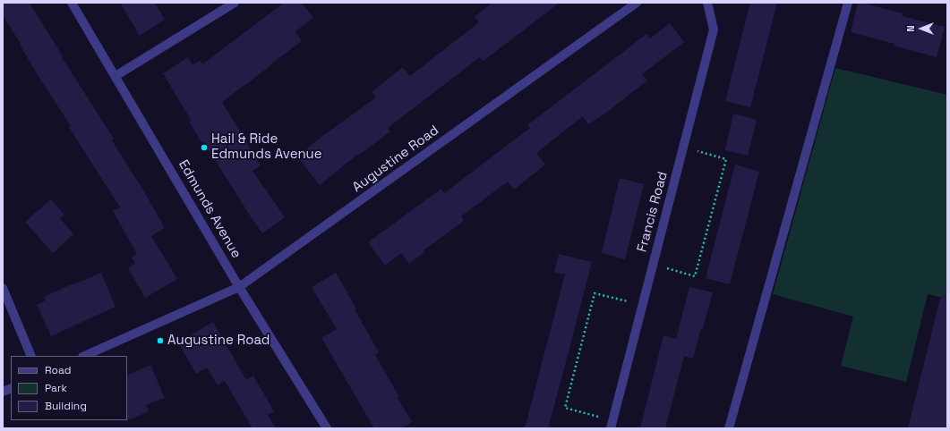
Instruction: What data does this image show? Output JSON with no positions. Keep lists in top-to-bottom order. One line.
{"streets":{"street":["Augustine Road","Edmunds Avenue","Francis Road"]},"crossings":[["Augustine Road","Edmunds Avenue"]],"places":["Hail & Ride Edmunds Avenue","Augustine Road"],"legend":["Road","Park","Building"],"north":"left"}
